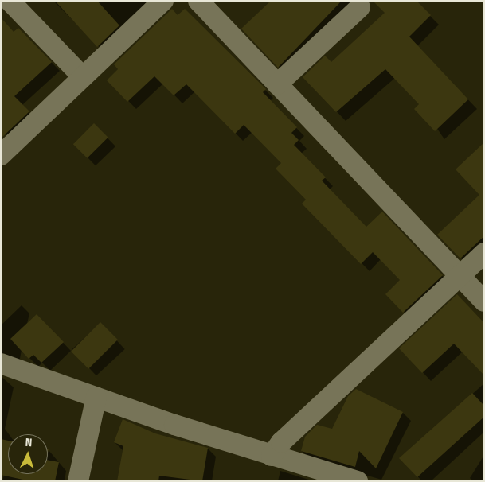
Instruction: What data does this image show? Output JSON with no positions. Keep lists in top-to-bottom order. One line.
{"north":"top"}
